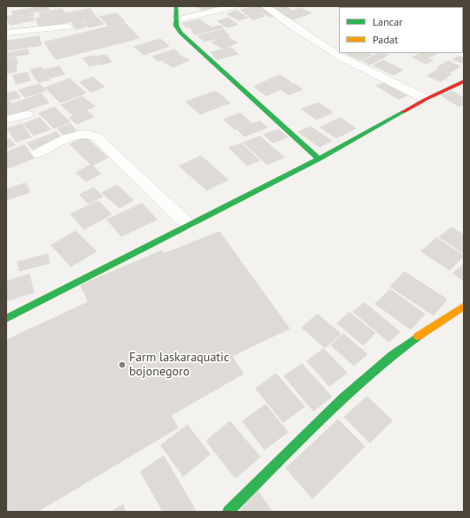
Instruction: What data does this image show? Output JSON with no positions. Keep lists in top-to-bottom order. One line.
{"places":["Farm laskaraquatic bojonegoro"],"legend":["Lancar","Padat"]}
